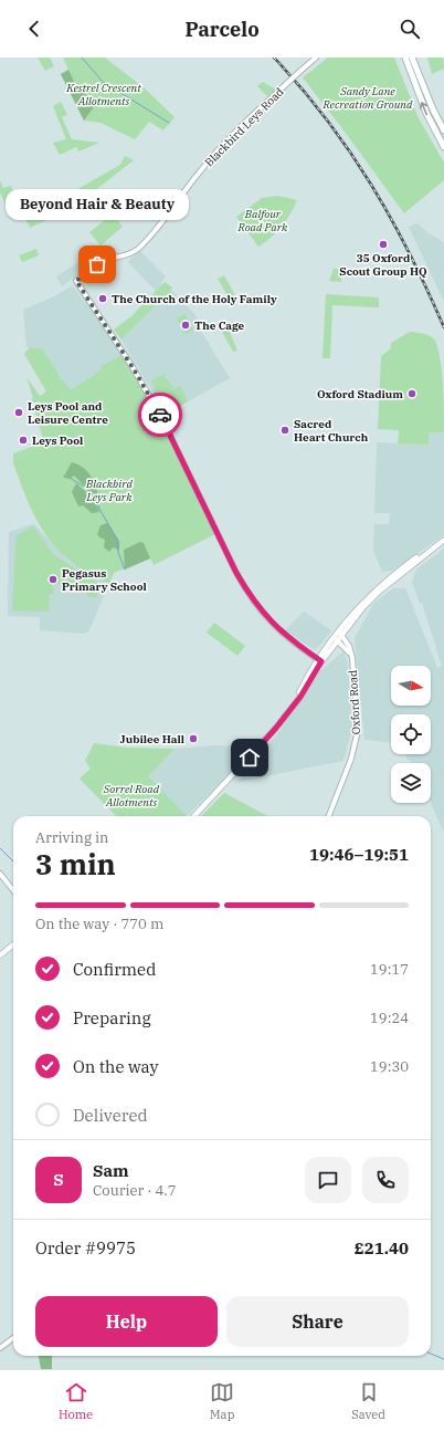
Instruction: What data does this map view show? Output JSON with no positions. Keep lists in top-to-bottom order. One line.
{"streets":{"street":["Blackbird Leys Road","Oxford Road"]},"parks":["Kestrel Crescent Allotments","Sandy Lane Recreation Ground","Balfour Road Park","Blackbird Leys Park","Sorrel Road Allotments"],"places":["35 Oxford Scout Group HQ","Beyond Hair & Beauty","The Church of the Holy Family","The Cage","Oxford Stadium","Leys Pool and Leisure Centre","Sacred Heart Church","Leys Pool","Pegasus Primary School","Jubilee Hall"],"north":"right","page":{"header":"Parcelo","bubble":"Beyond Hair & Beauty","heading":["3 min","Arriving in","19:46–19:51"],"panel":["Sam","Courier · 4.7","Order #9975","£21.40"],"bar":"On the way · 770 m","list":[["Confirmed","19:17"],["Preparing","19:24"],["On the way","19:30"],"Delivered"],"round":"S","buttons":["Help","Share"],"tabs":["Home","Map","Saved"]}}
